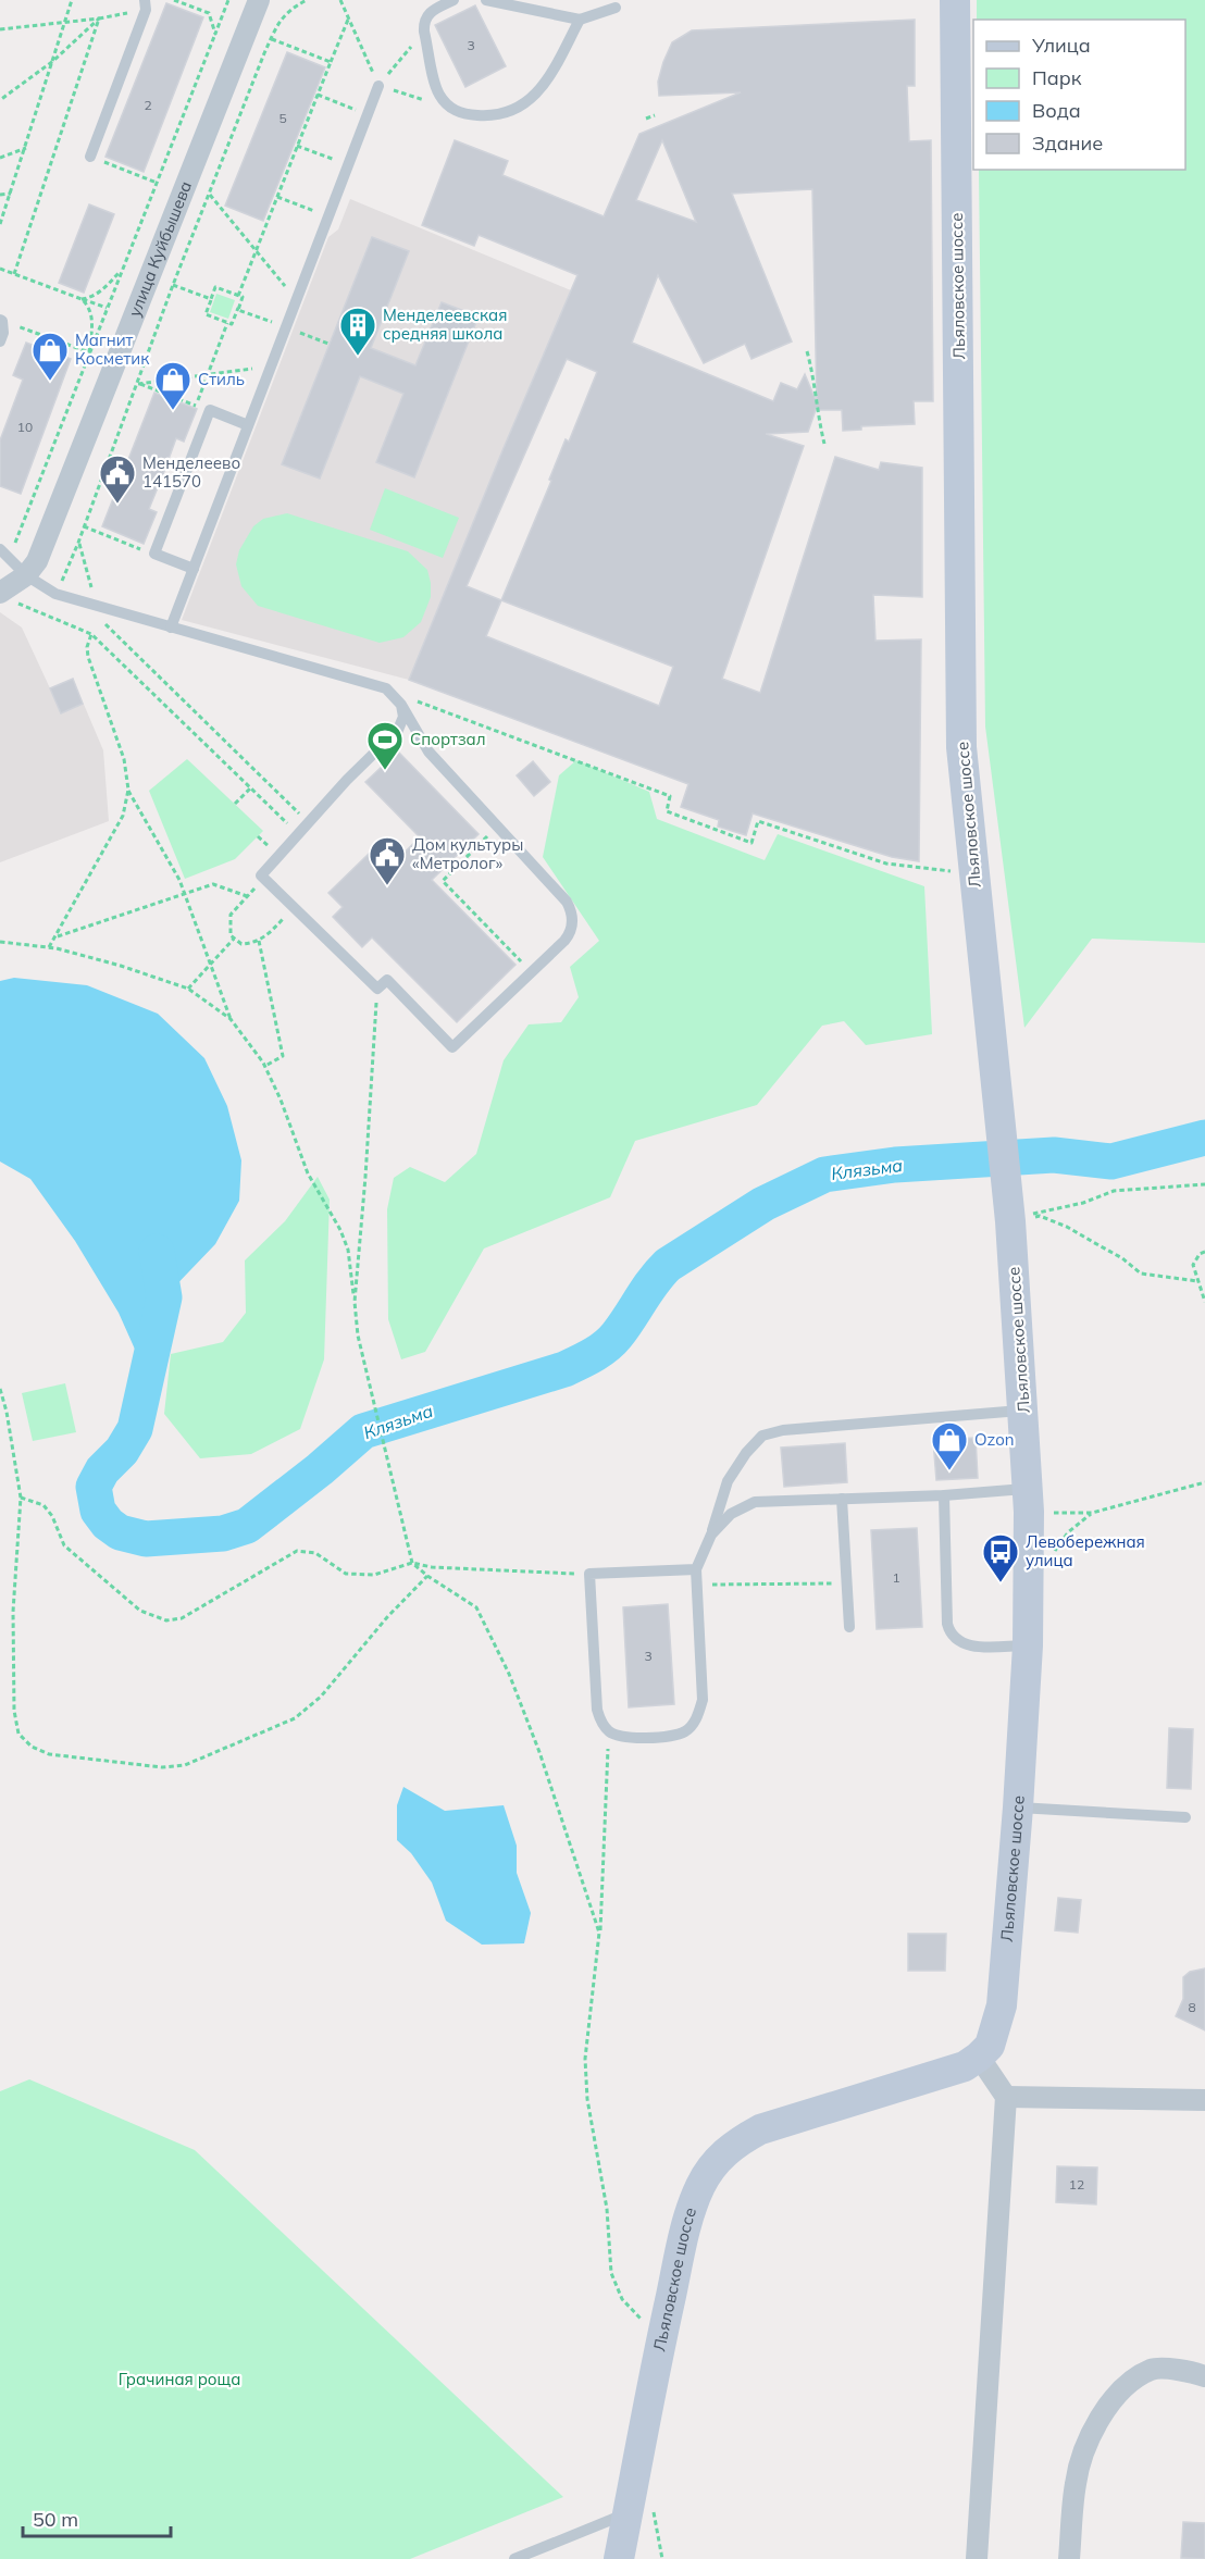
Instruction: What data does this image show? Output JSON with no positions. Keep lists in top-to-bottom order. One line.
{"streets":{"street":["улица Куйбышева","Льяловское шоссе"]},"water":["Клязьма"],"parks":["Грачиная роща"],"places":{"building":["Менделеевская средняя школа"],"shop":["Магнит Косметик","Стиль","Ozon"],"public building":["Менделеево 141570","Дом культуры «Метролог»"],"sports":["Спортзал"],"bus stop":["Левобережная улица"]},"house_numbers":["3","2","5","10","1","3","8","12"],"legend":["Улица","Парк","Вода","Здание"],"scale_bar":"50 m"}
